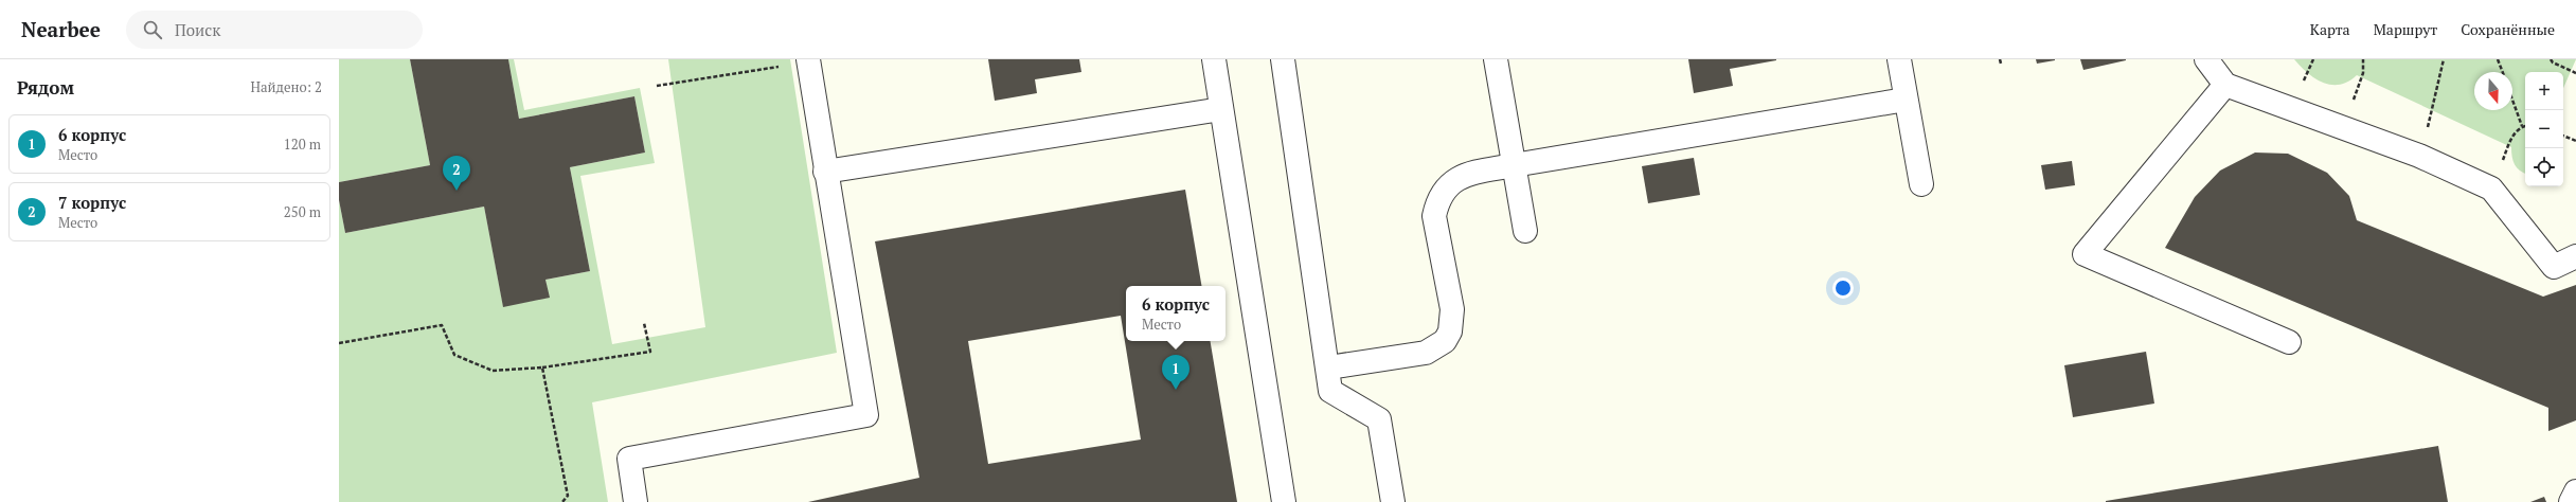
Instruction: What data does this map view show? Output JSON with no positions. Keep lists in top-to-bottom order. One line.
{"north":"bottom","page":{"header":"Nearbee","search":"Поиск","nav":["Карта","Маршрут","Сохранённые"],"heading":["Рядом","Найдено: 2"],"map_buttons":["+","−"],"list":[{"mark":"1","name":"6 корпус","note":"Место","value":"120 m"},{"mark":"2","name":"7 корпус","note":"Место","value":"250 m"}],"pins":["2","1"],"popup":["6 корпус","Место"]}}
